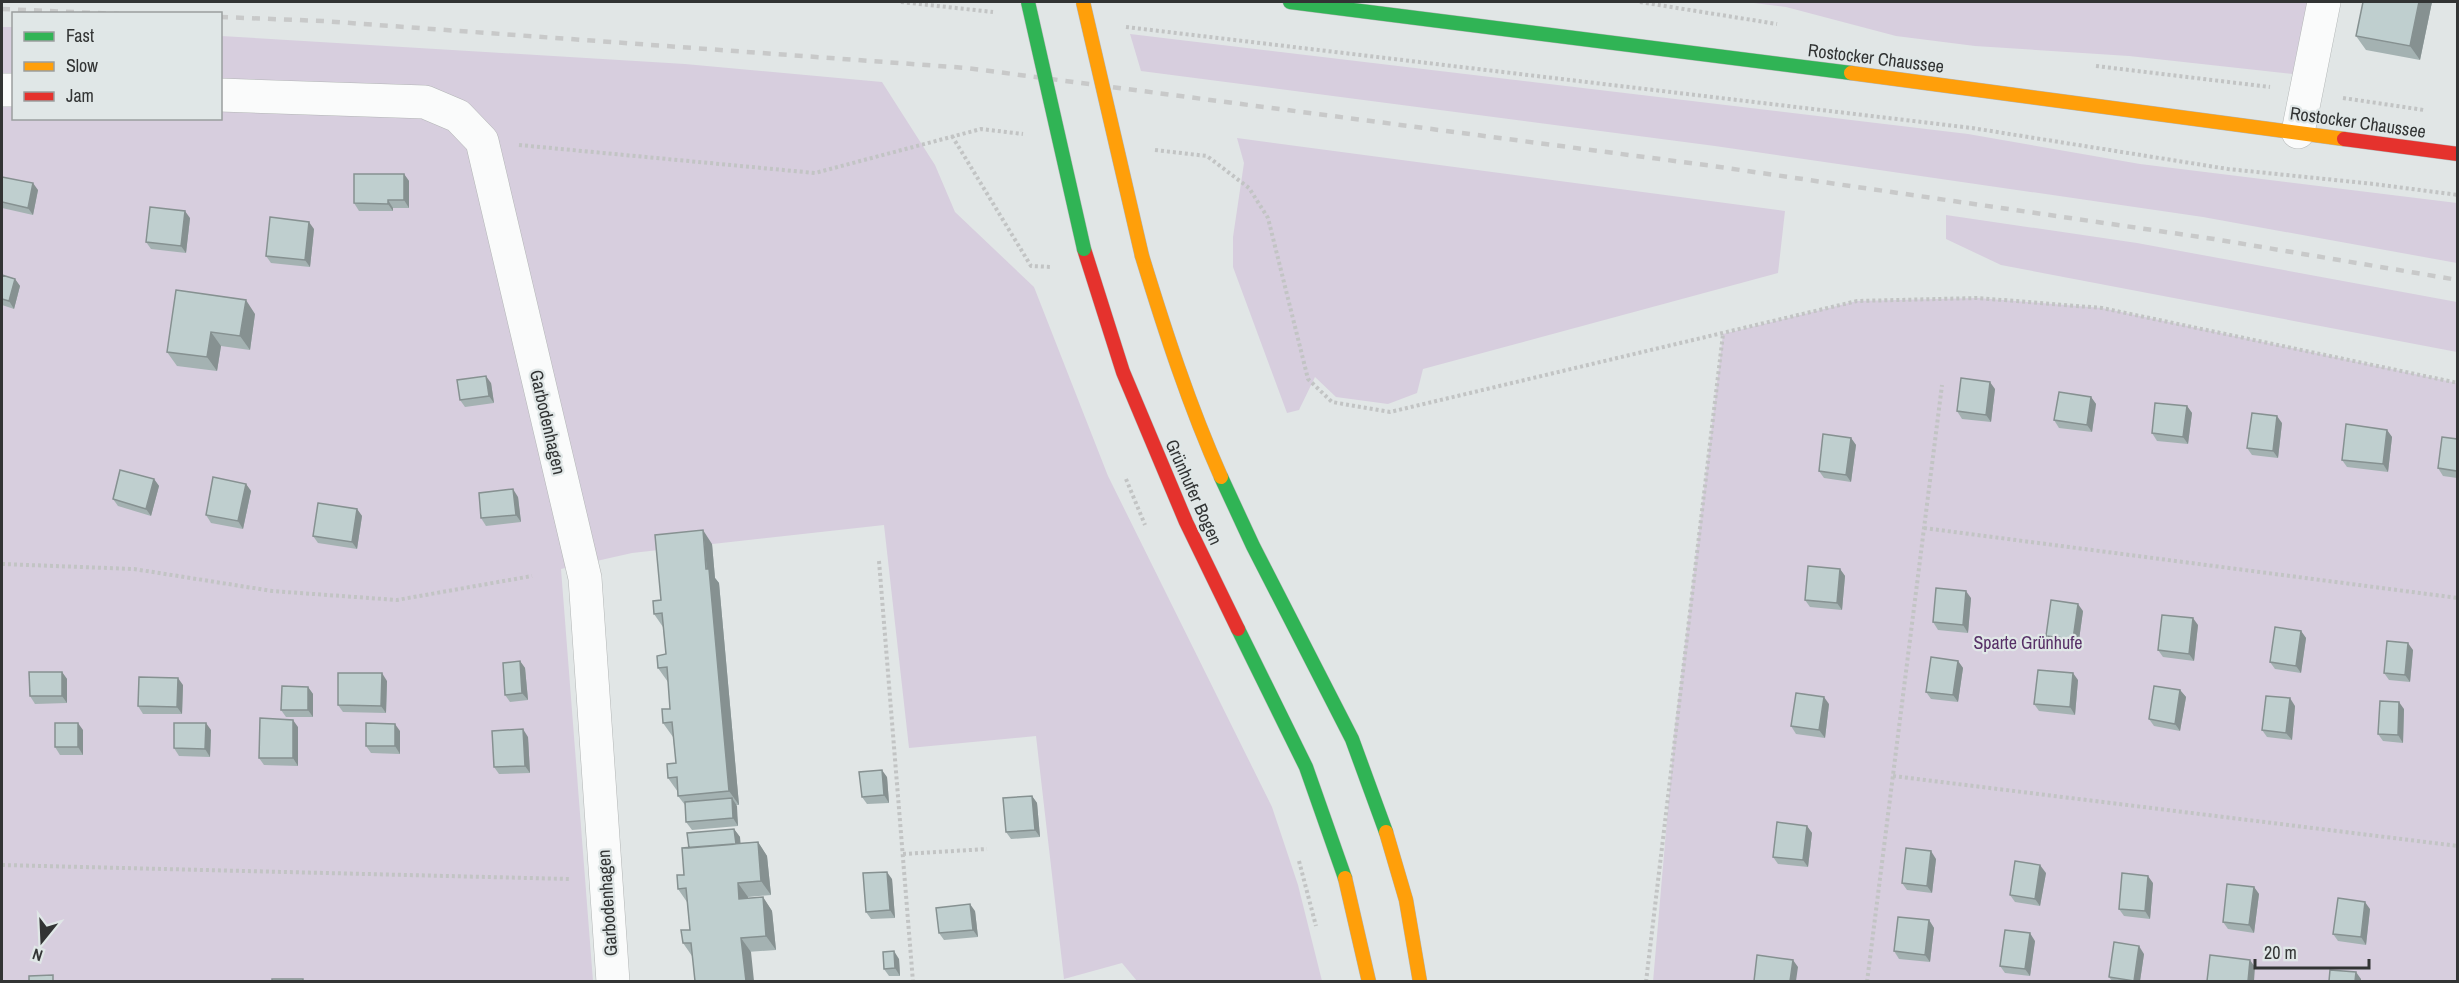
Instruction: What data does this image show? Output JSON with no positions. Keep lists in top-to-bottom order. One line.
{"streets":{"main road":["Rostocker Chaussee","Grünhufer Bogen"],"street":["Garbodenhagen"]},"parks":["Sparte Grünhufe"],"legend":["Fast","Slow","Jam"],"scale_bar":"20 m","north":"bottom"}
